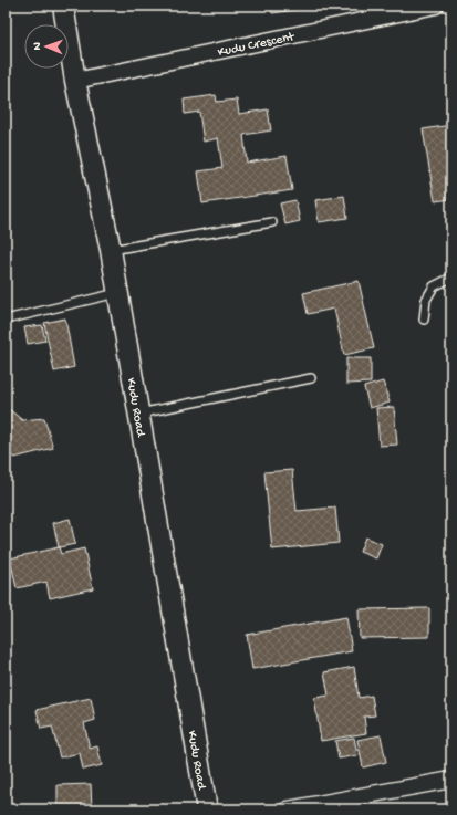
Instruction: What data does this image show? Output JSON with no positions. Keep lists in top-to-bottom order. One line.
{"streets":{"street":["Kudu Crescent","Kudu Road"]},"crossings":[["Kudu Crescent","Kudu Road"]],"north":"left"}
